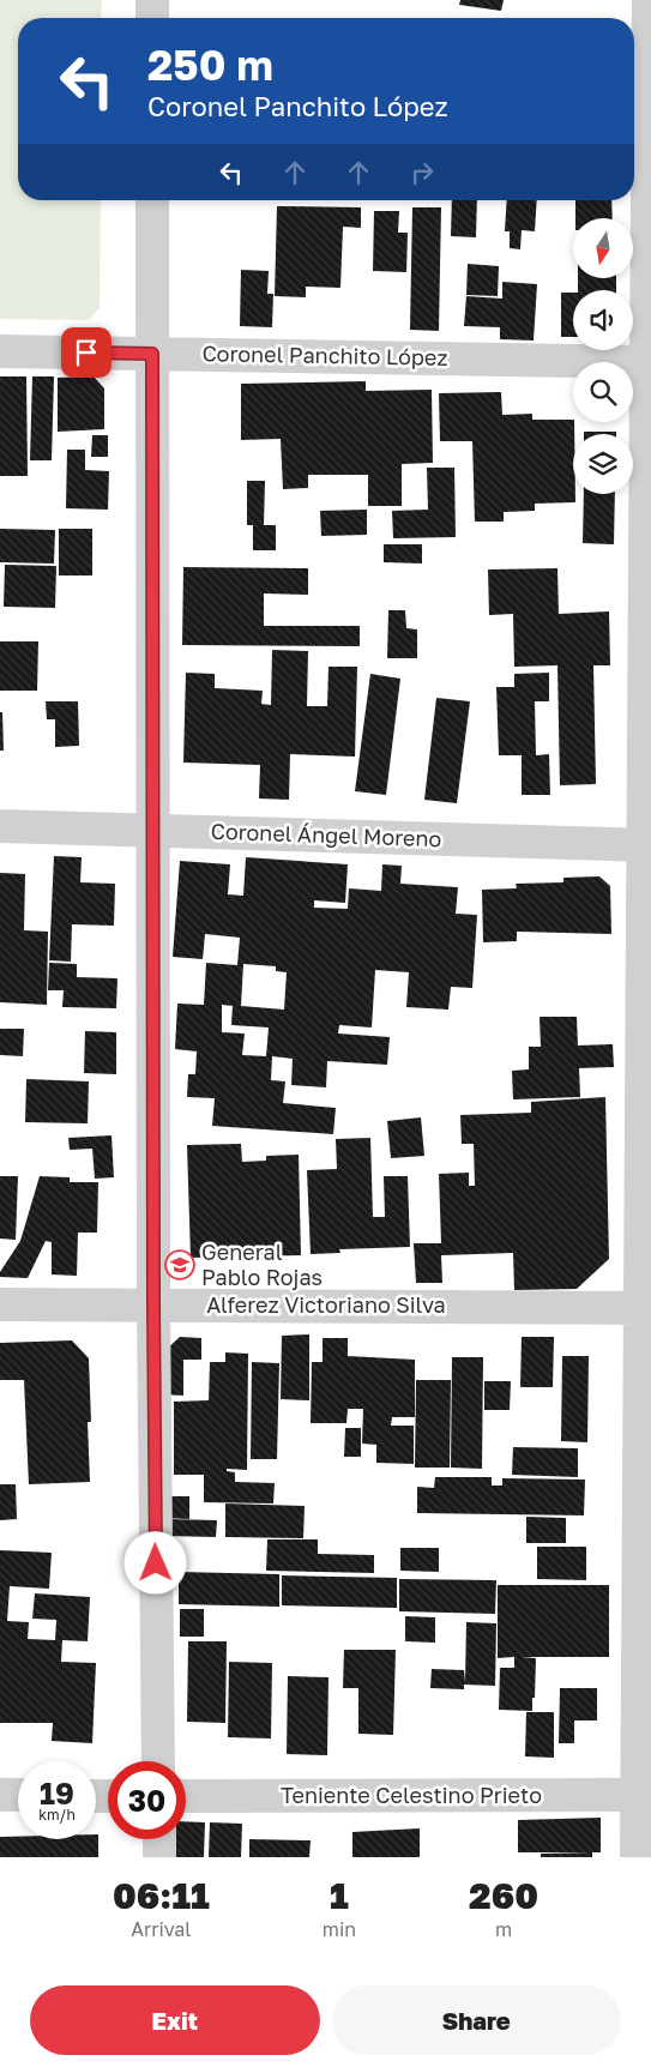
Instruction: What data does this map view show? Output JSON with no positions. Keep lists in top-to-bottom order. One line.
{"streets":{"street":["Coronel Panchito López","Coronel Ángel Moreno","Alferez Victoriano Silva","Teniente Celestino Prieto"]},"places":{"school or university":["General Pablo Rojas"]},"north":"bottom","page":{"turn":["250 m","Coronel Panchito López"],"speed":"19 km/h","limit":"30","eta":["06:11","Arrival","1","min","260","m"],"buttons":["Exit","Share"]}}
